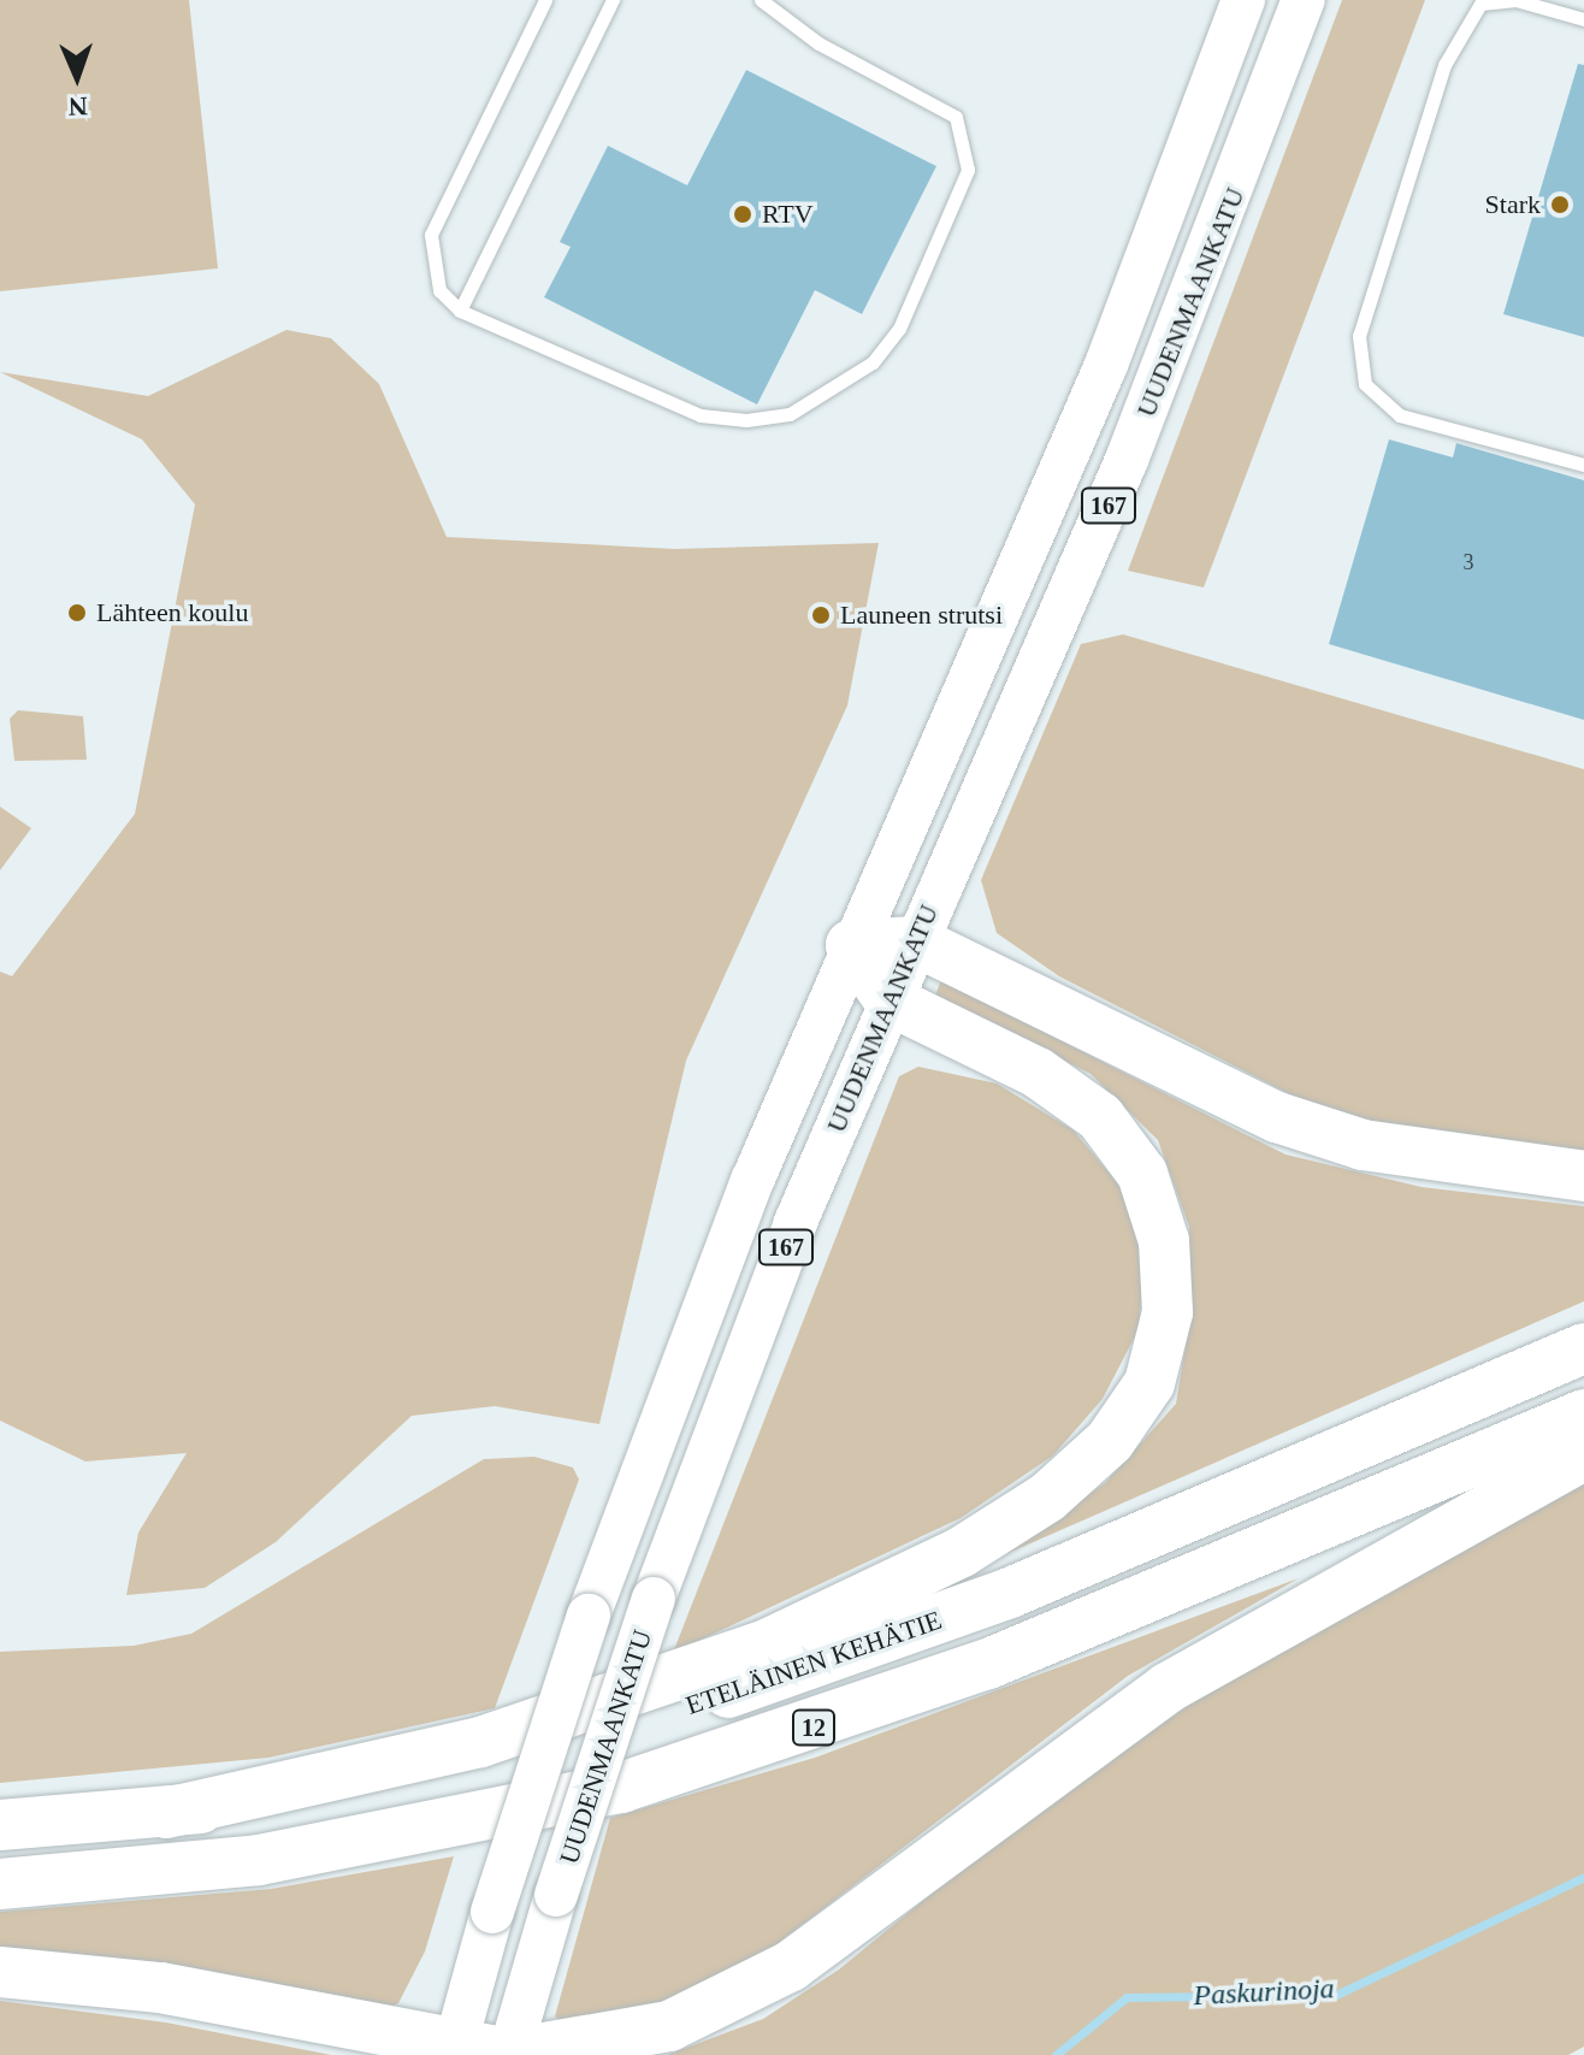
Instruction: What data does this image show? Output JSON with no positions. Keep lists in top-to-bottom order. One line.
{"streets":{"highway":["ETELÄINEN KEHÄTIE","12"],"main road":["UUDENMAANKATU","167"]},"water":["Paskurinoja"],"places":["Stark","RTV","Lähteen koulu","Launeen strutsi"],"house_numbers":["3"],"north":"bottom"}
